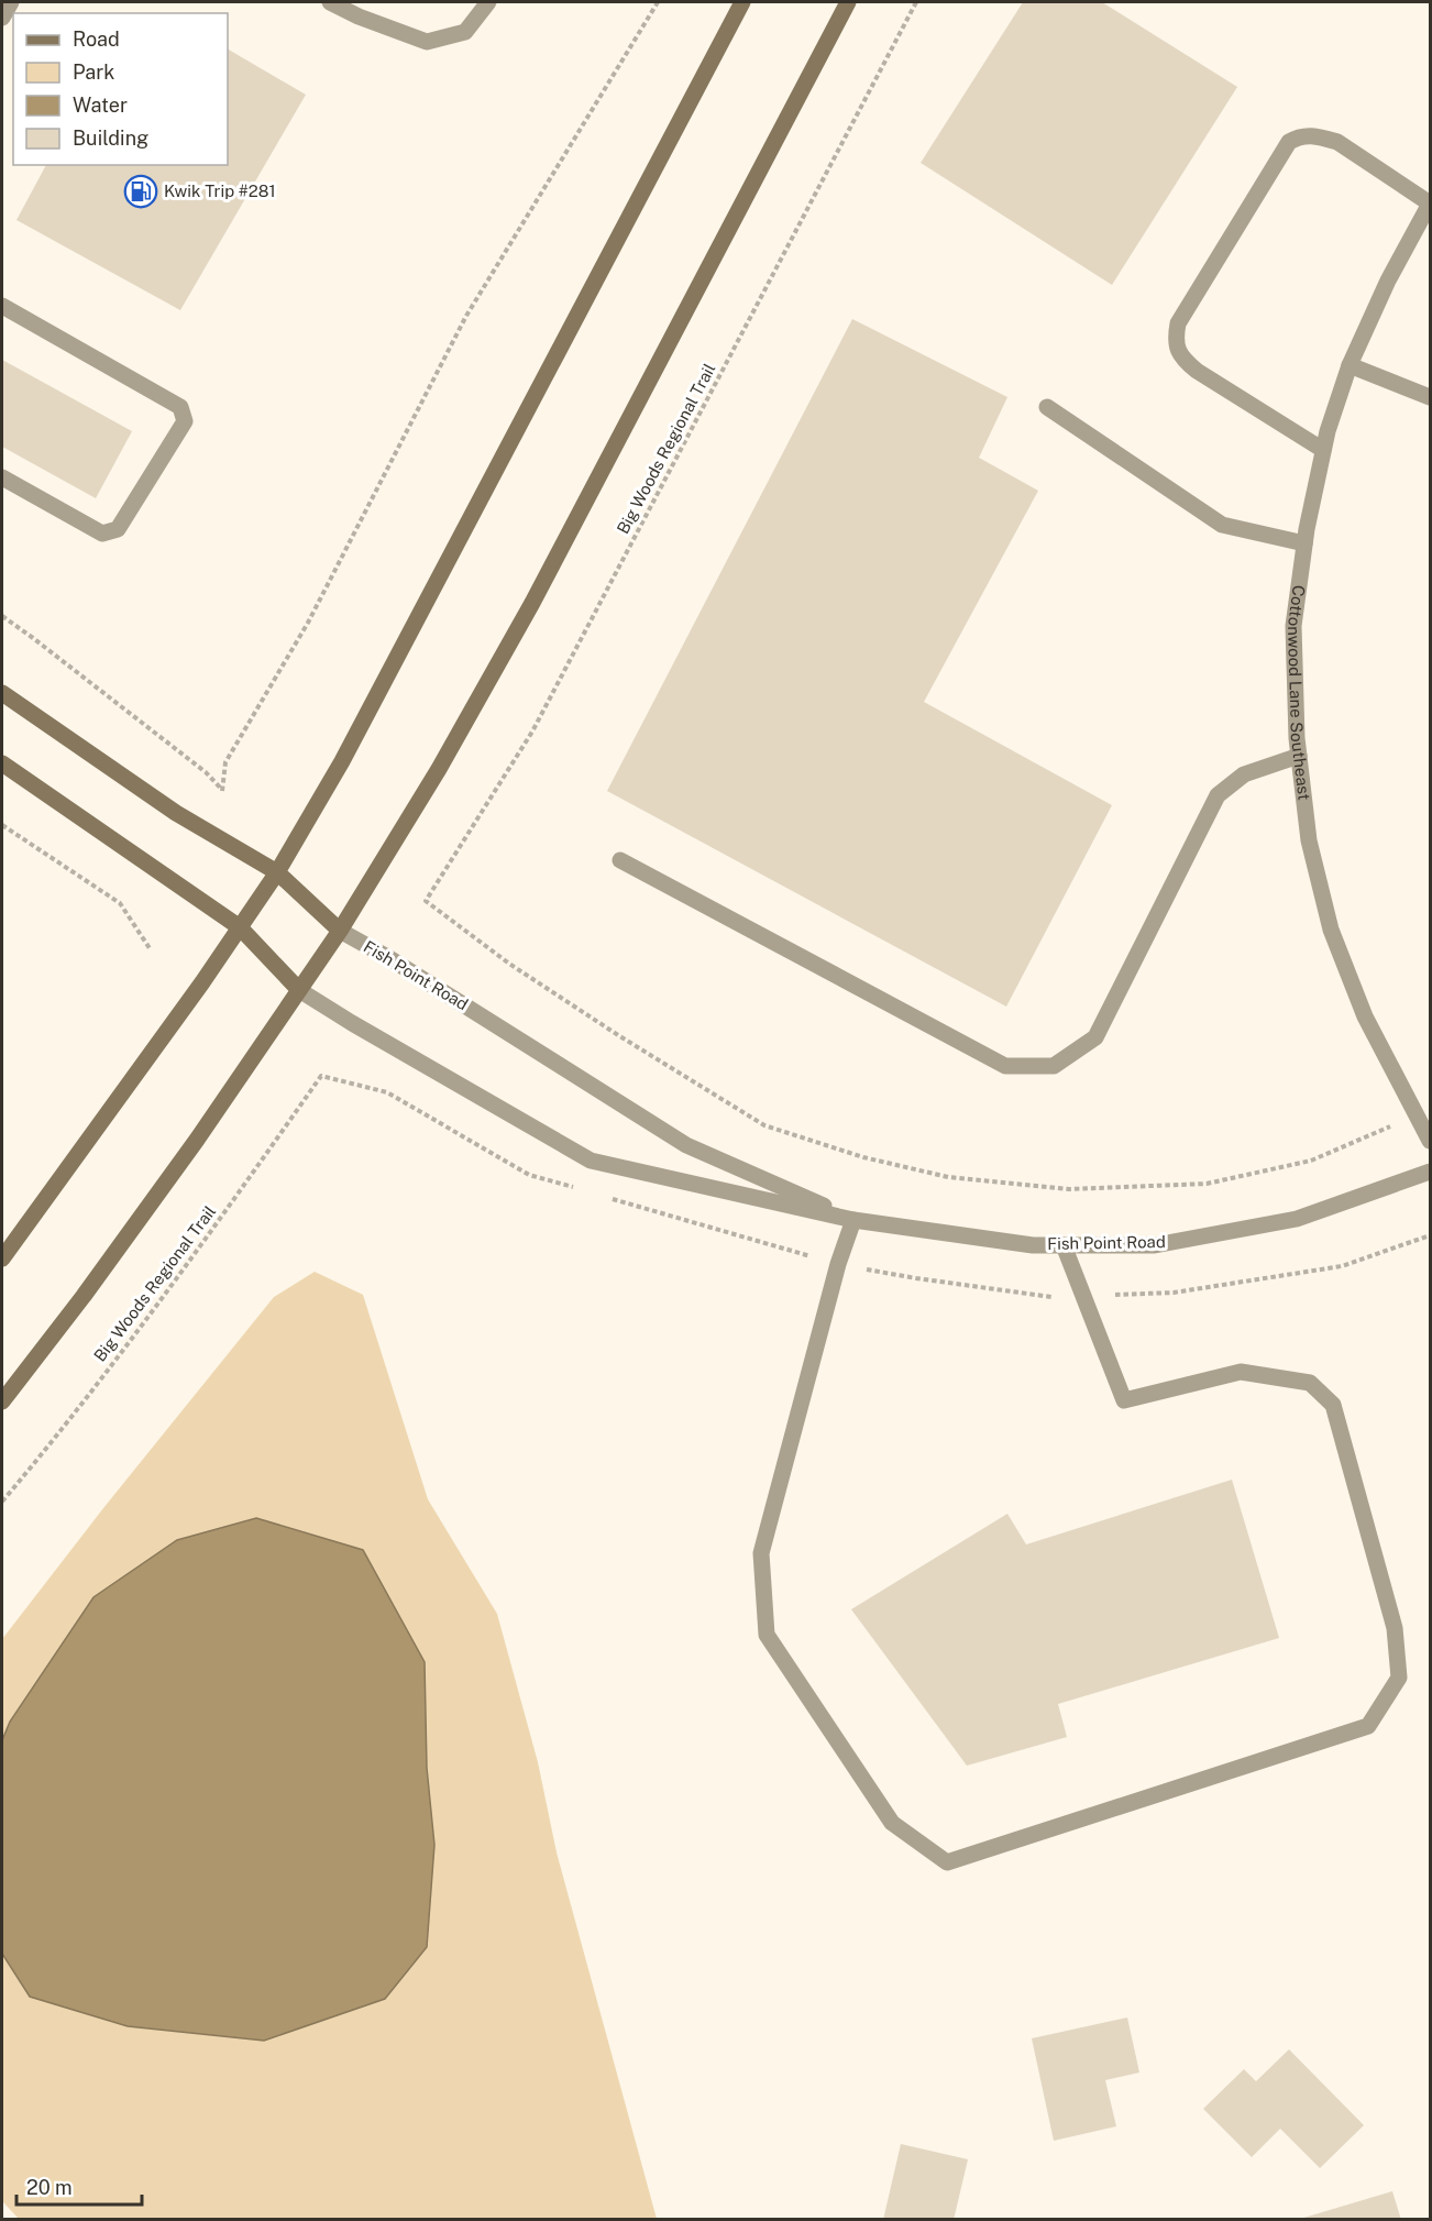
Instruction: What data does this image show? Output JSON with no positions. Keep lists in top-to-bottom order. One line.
{"streets":{"main road":["Fish Point Road"],"street":["Cottonwood Lane Southeast"],"path":["Big Woods Regional Trail"]},"crossings":[["Big Woods Regional Trail","Cottonwood Lane Southeast"]],"places":{"fuel station":["Kwik Trip #281"]},"legend":["Road","Park","Water","Building"],"scale_bar":"20 m"}
